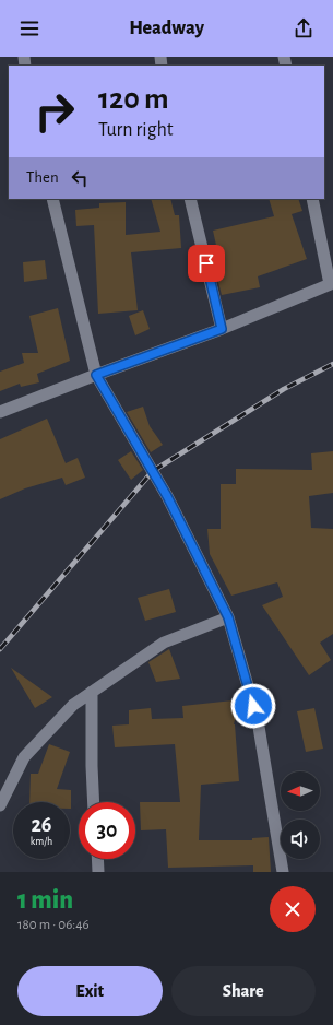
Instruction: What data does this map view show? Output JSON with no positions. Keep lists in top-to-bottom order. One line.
{"north":"left","page":{"header":"Headway","turn":["120 m","Turn right"],"then":"Then","speed":"26 km/h","limit":"30","heading":["1 min","180 m · 06:46"],"buttons":["Exit","Share"]}}
